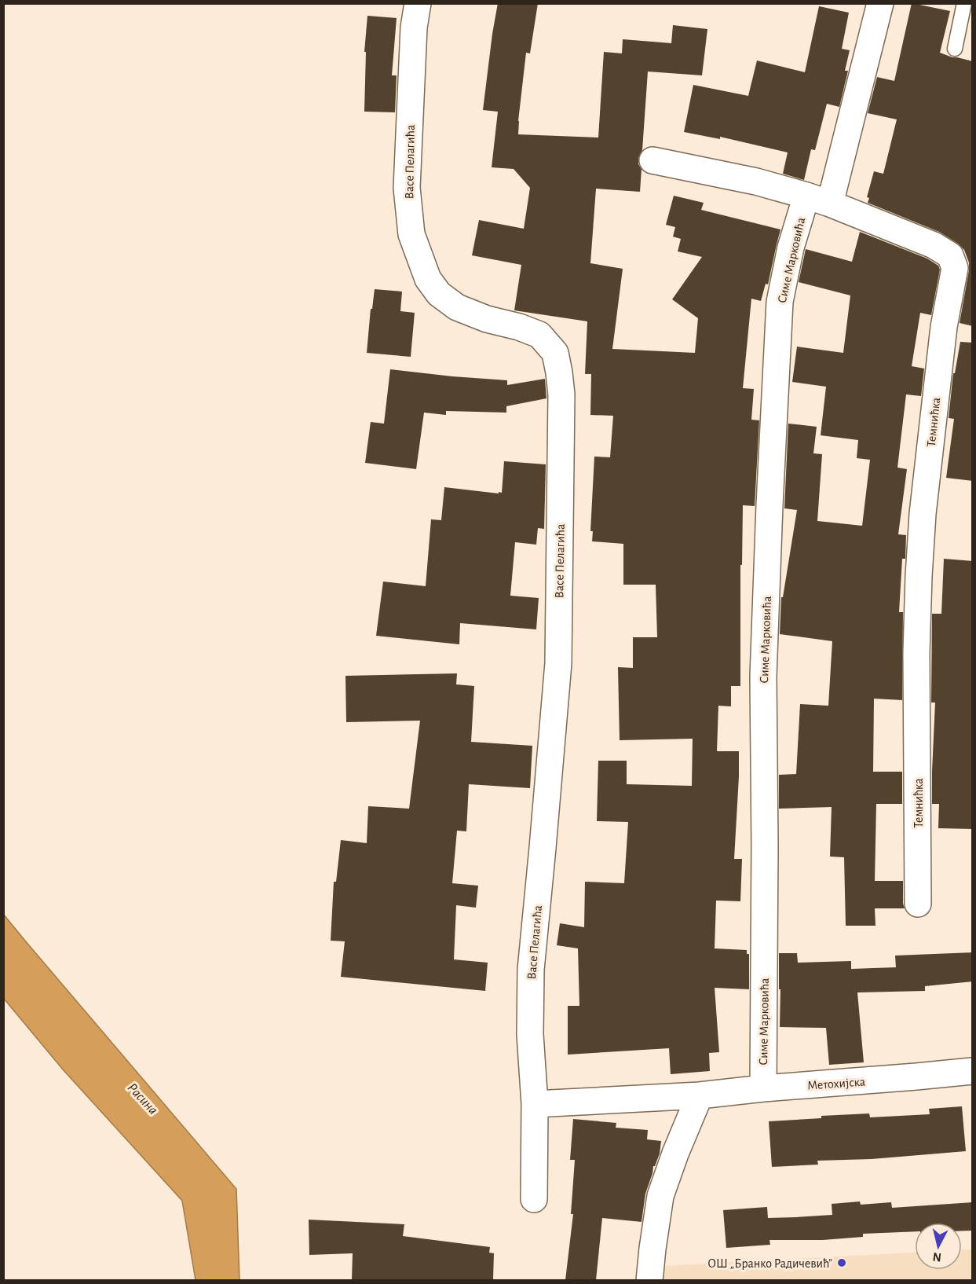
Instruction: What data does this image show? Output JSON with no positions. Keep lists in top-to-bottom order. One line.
{"streets":{"street":["Васе Пелагића","Симе Марковића","Темнићка","Метохијска"]},"crossings":[["Васе Пелагића","Метохијска"],["Симе Марковића","Темнићка"],["Симе Марковића","Метохијска"]],"water":["Расина"],"places":["ОШ „Бранко Радичевић”"],"north":"bottom"}
